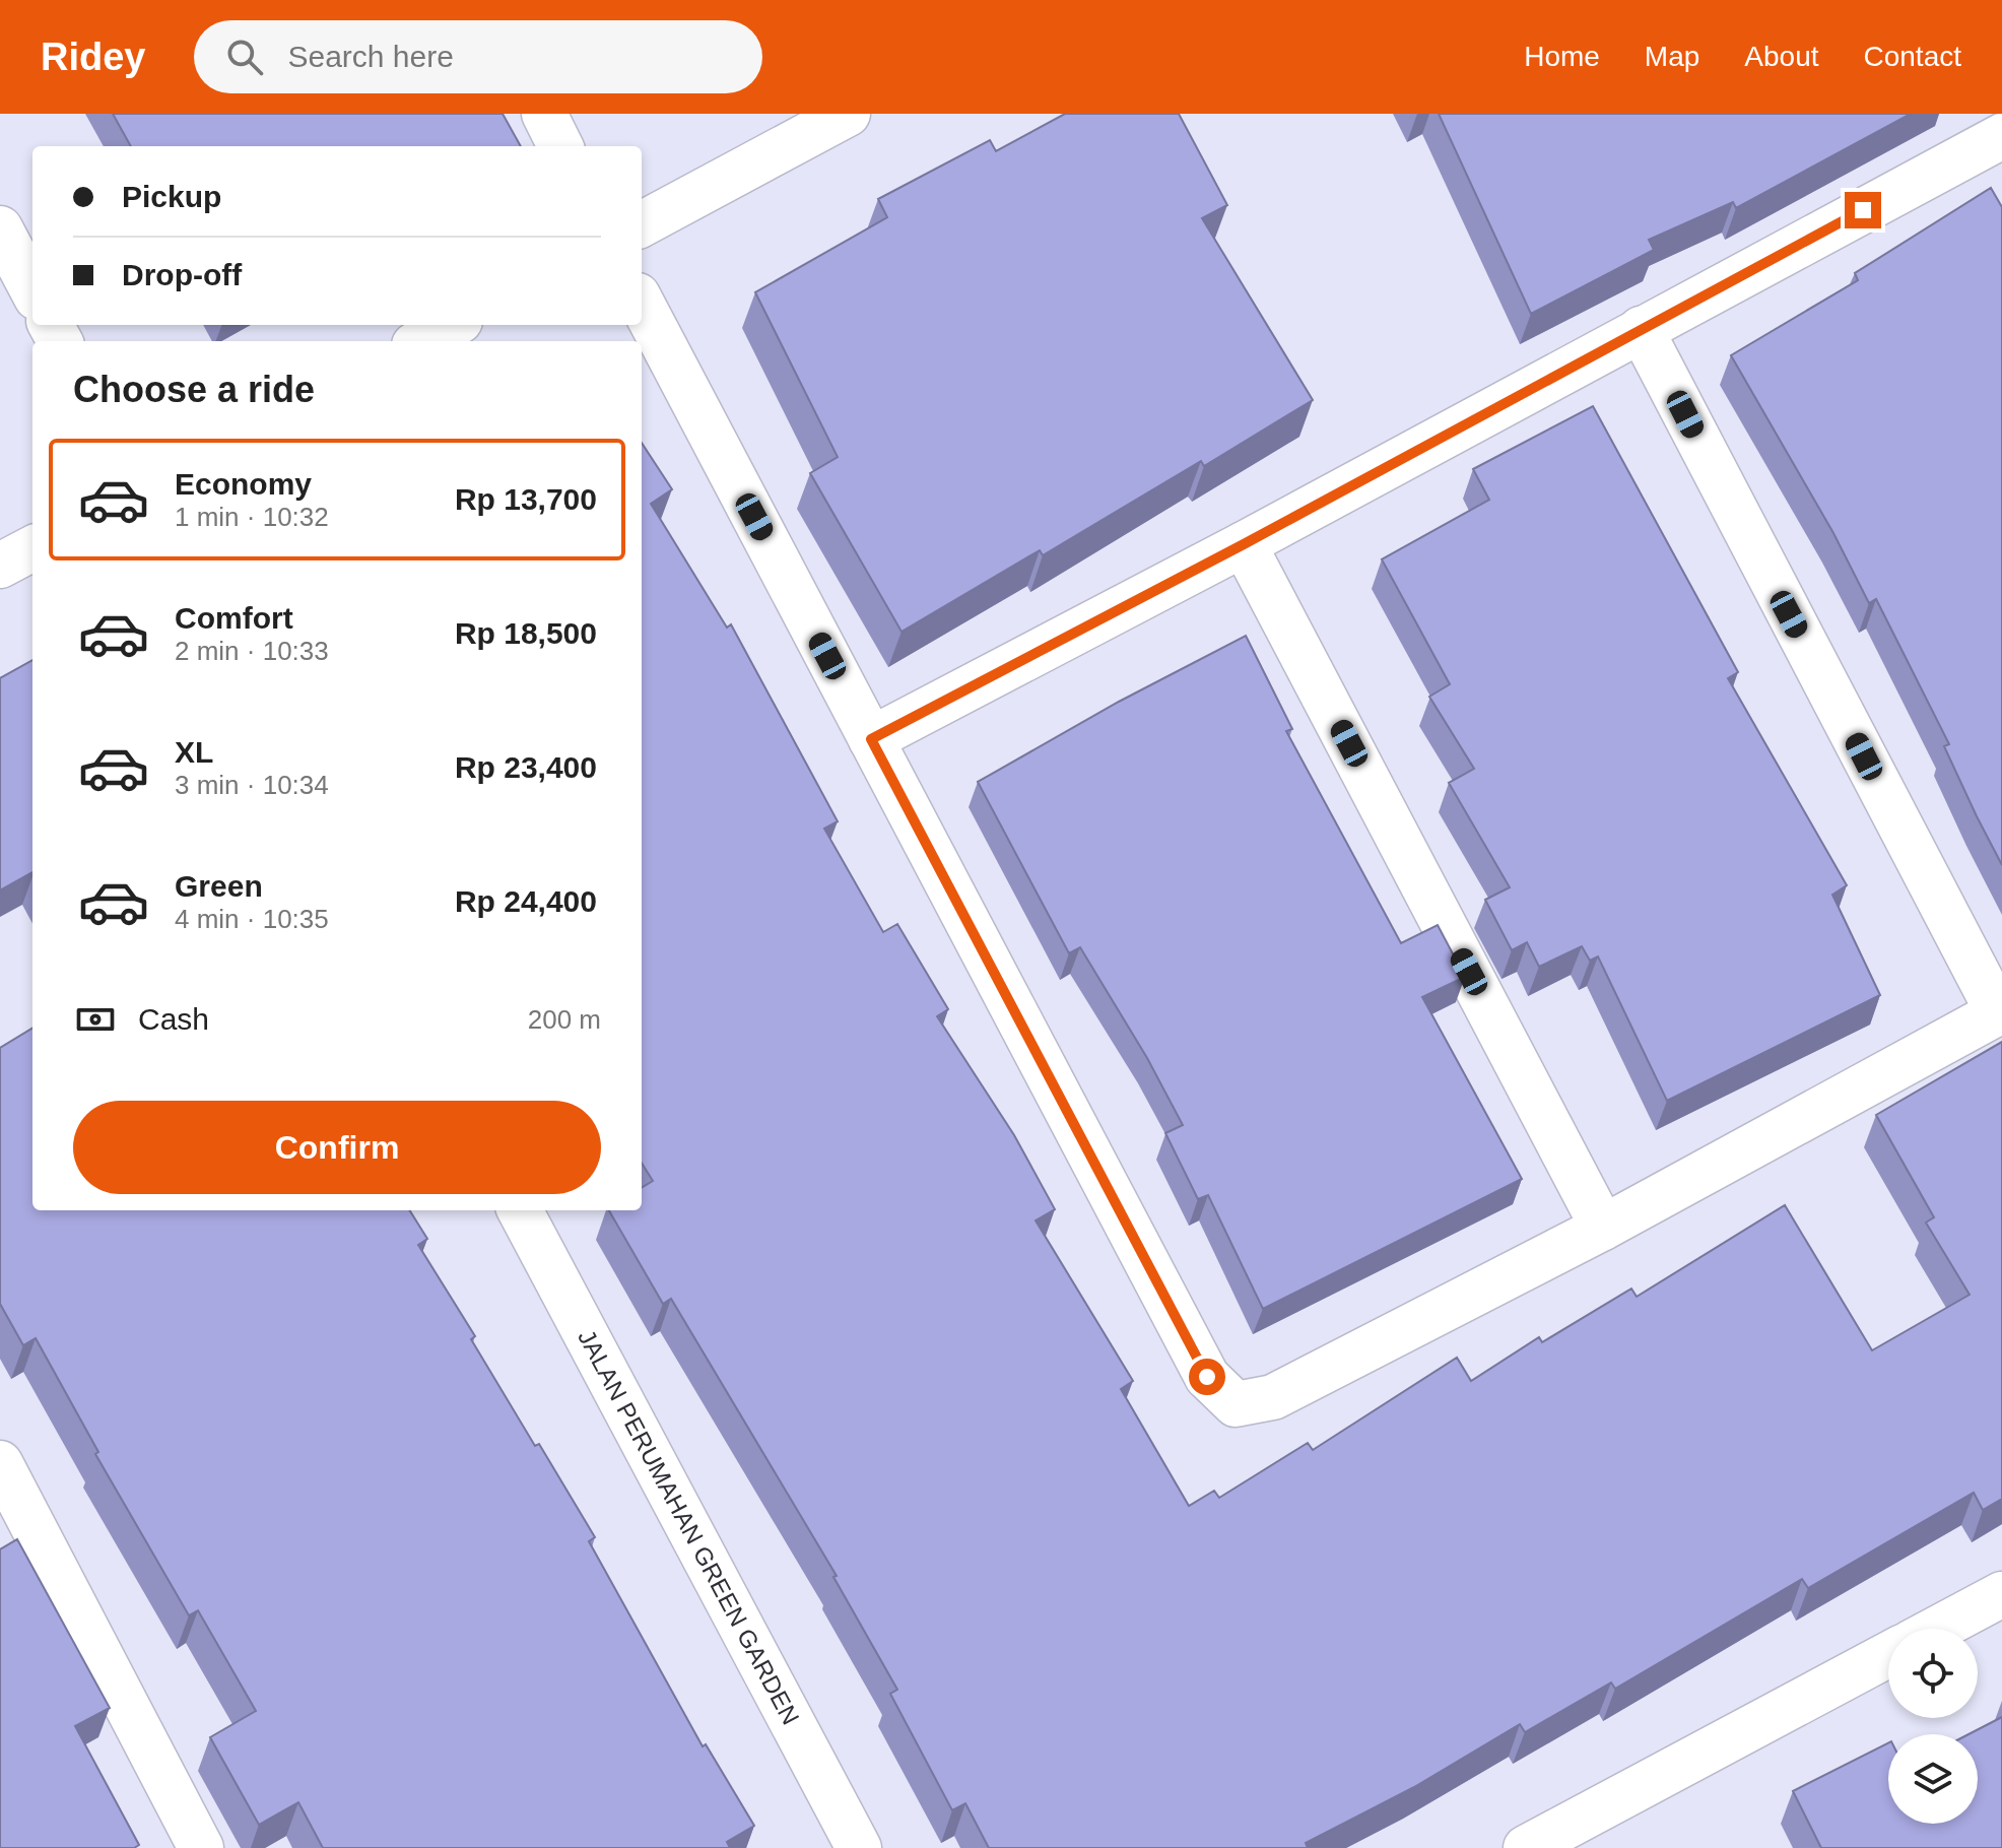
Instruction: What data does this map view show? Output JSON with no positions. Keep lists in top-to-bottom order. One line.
{"streets":{"street":["JALAN PERUMAHAN GREEN GARDEN"]},"page":{"header":"Ridey","search":"Search here","nav":["Home","Map","About","Contact"],"banner":["Pickup","Drop-off"],"heading":"Choose a ride","list":[{"name":"Economy","note":"1 min · 10:32","value":"Rp 13,700"},{"name":"Comfort","note":"2 min · 10:33","value":"Rp 18,500"},{"name":"XL","note":"3 min · 10:34","value":"Rp 23,400"},{"name":"Green","note":"4 min · 10:35","value":"Rp 24,400"}],"pay":["Cash","200 m"],"buttons":"Confirm"}}
